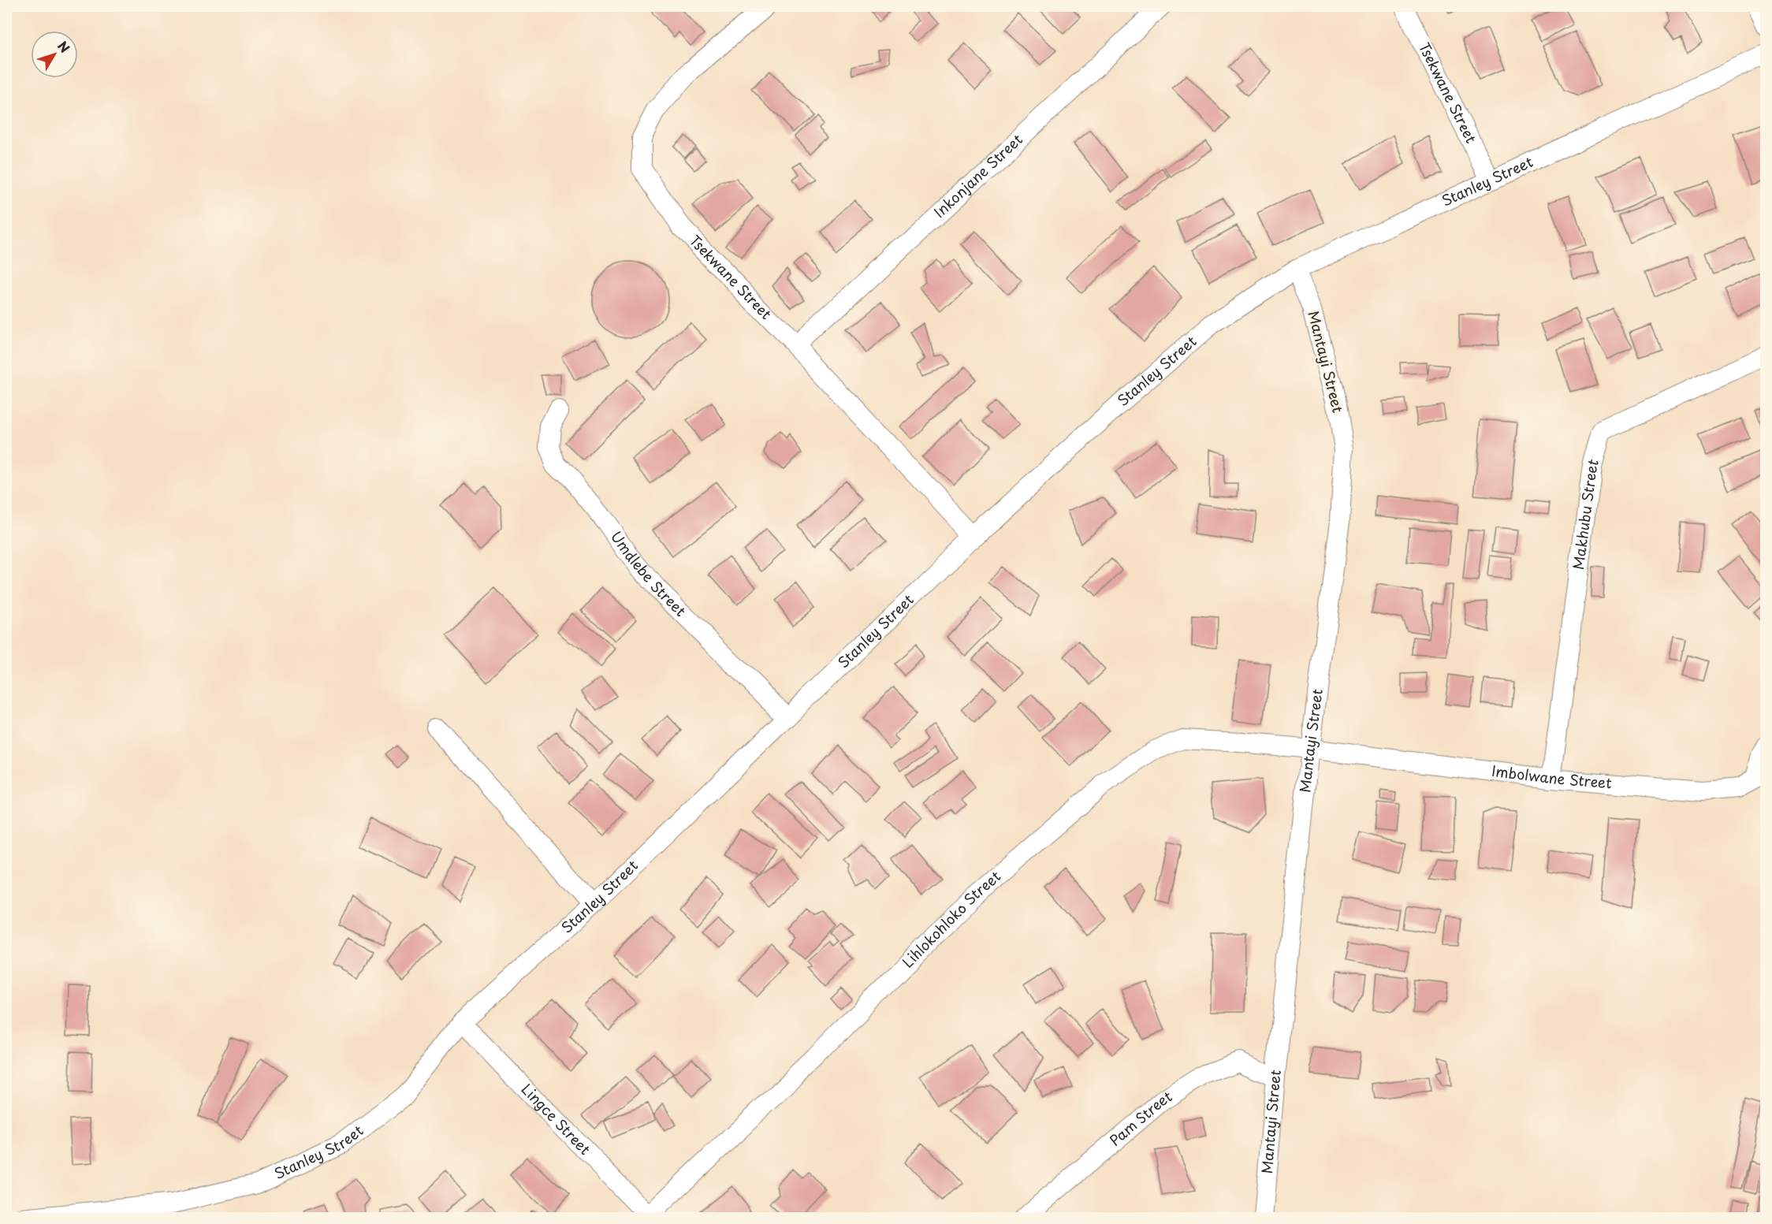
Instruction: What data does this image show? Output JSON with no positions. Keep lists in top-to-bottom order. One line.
{"streets":{"street":["Tsekwane Street","Inkonjane Street","Stanley Street","Mantayi Street","Makhubu Street","Umdlebe Street","Imbolwane Street","Lihlokohloko Street","Lingce Street","Pam Street"]},"crossings":[["Tsekwane Street","Inkonjane Street"],["Tsekwane Street","Stanley Street"],["Stanley Street","Mantayi Street"],["Stanley Street","Umdlebe Street"],["Stanley Street","Lingce Street"],["Mantayi Street","Imbolwane Street"],["Mantayi Street","Lihlokohloko Street"],["Mantayi Street","Pam Street"],["Makhubu Street","Imbolwane Street"],["Imbolwane Street","Lihlokohloko Street"],["Lihlokohloko Street","Lingce Street"]],"north":"top right"}
